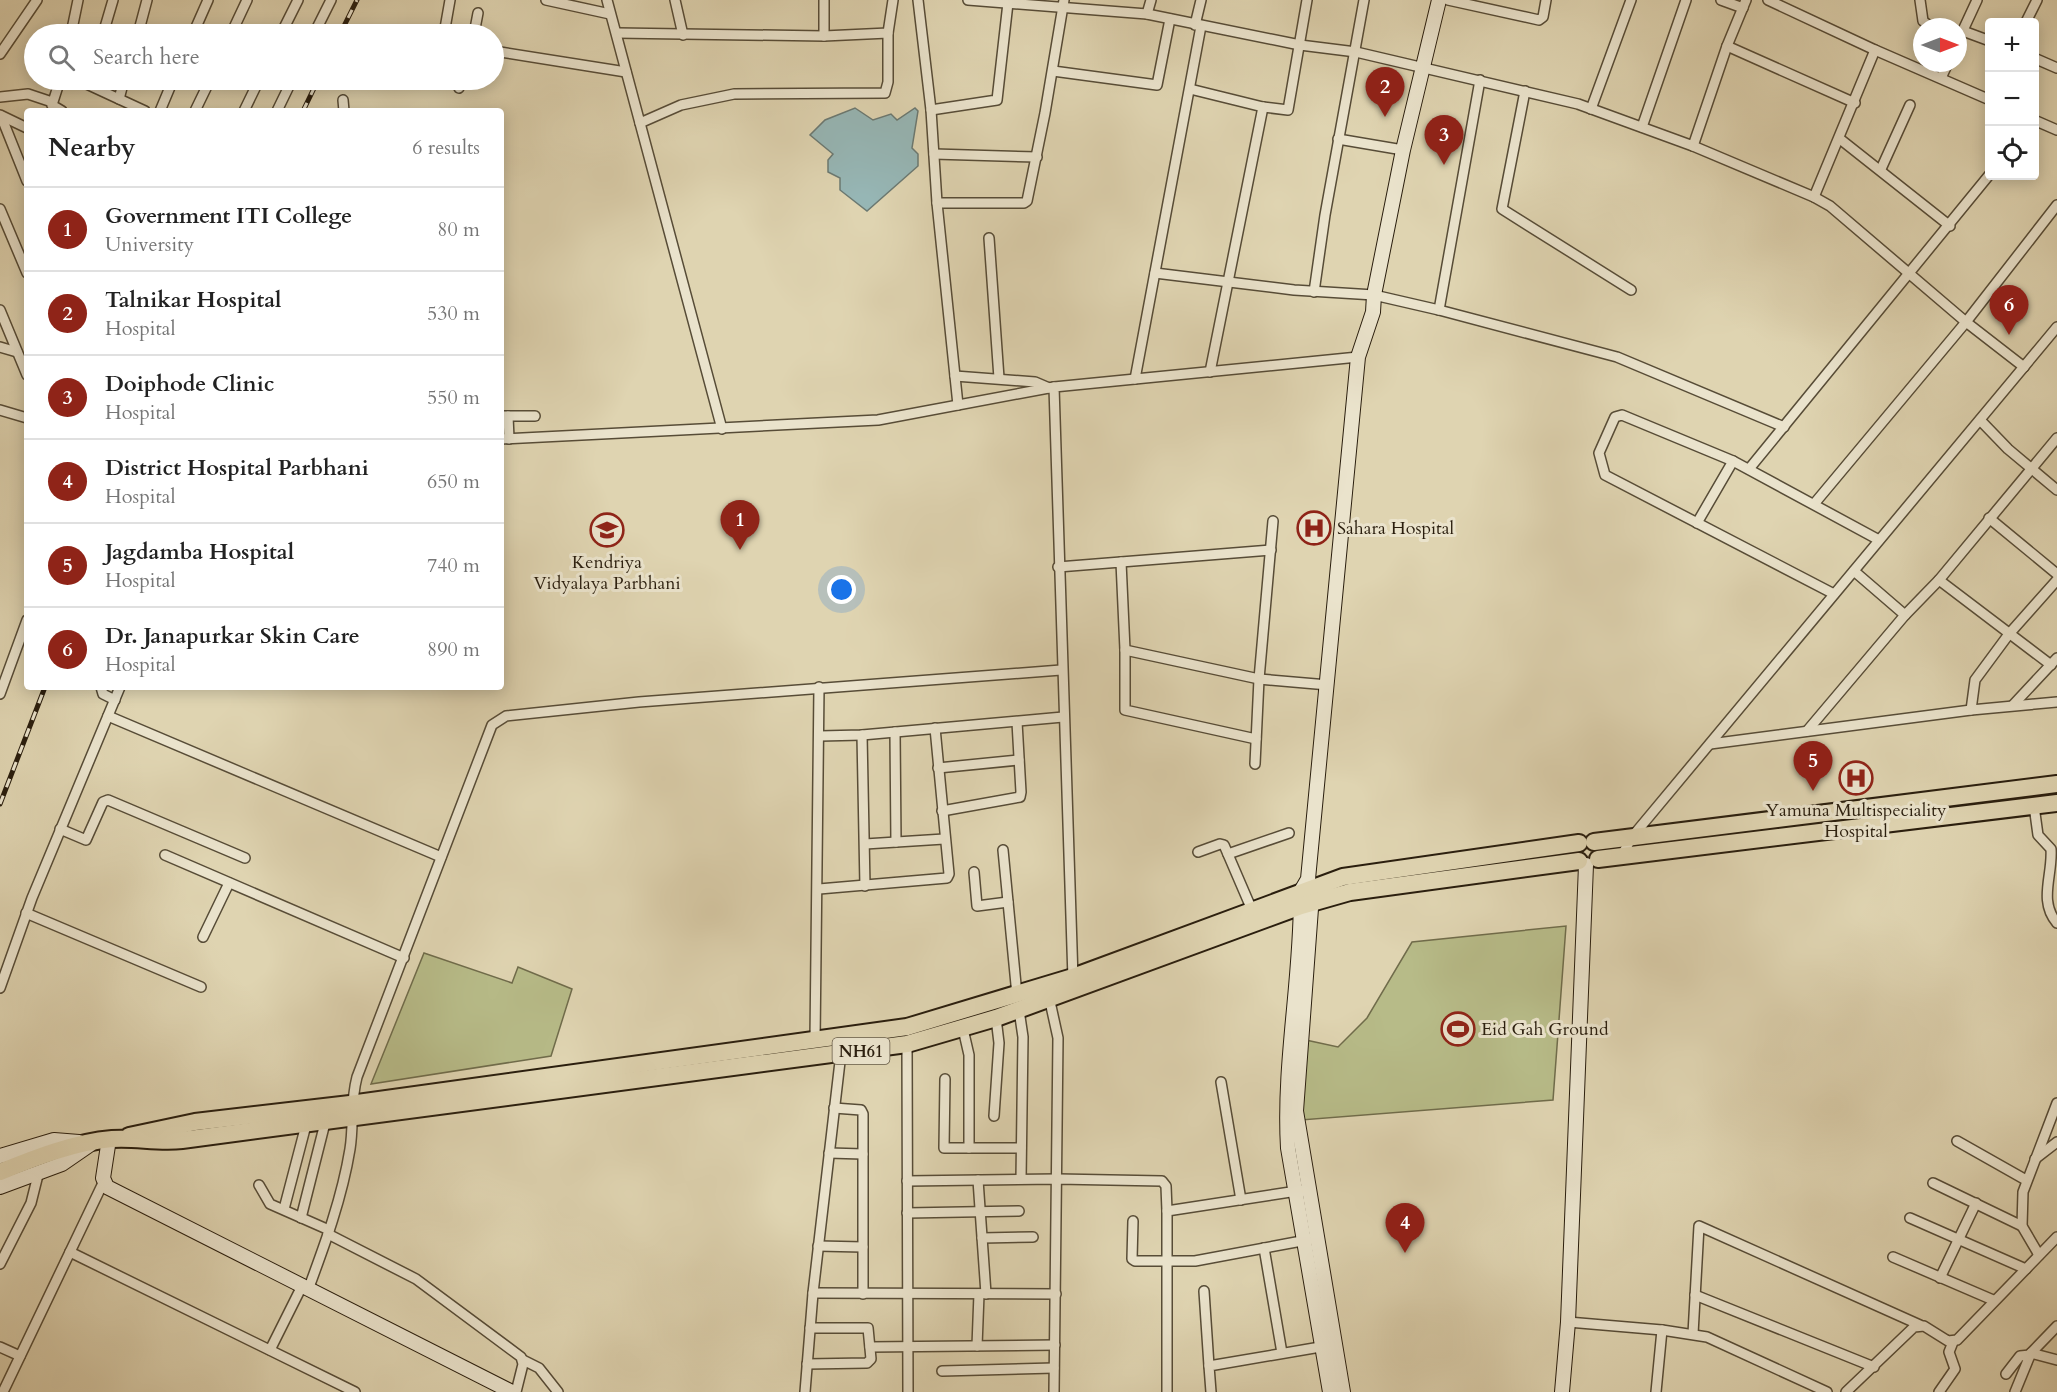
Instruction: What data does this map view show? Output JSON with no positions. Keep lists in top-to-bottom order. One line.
{"streets":{"highway":["NH61"]},"places":{"hospital":["Sahara Hospital","Yamuna Multispeciality Hospital"],"school or university":["Kendriya Vidyalaya Parbhani"],"sports":["Eid Gah Ground"]},"north":"right","page":{"map_buttons":["+","−"],"search":"Search here","pins":["2","3","6","1","5","4"],"heading":["Nearby","6 results"],"list":[{"mark":"1","name":"Government ITI College","note":"University","value":"80 m"},{"mark":"2","name":"Talnikar Hospital","note":"Hospital","value":"530 m"},{"mark":"3","name":"Doiphode Clinic","note":"Hospital","value":"550 m"},{"mark":"4","name":"District Hospital Parbhani","note":"Hospital","value":"650 m"},{"mark":"5","name":"Jagdamba Hospital","note":"Hospital","value":"740 m"},{"mark":"6","name":"Dr. Janapurkar Skin Care","note":"Hospital","value":"890 m"}]}}
